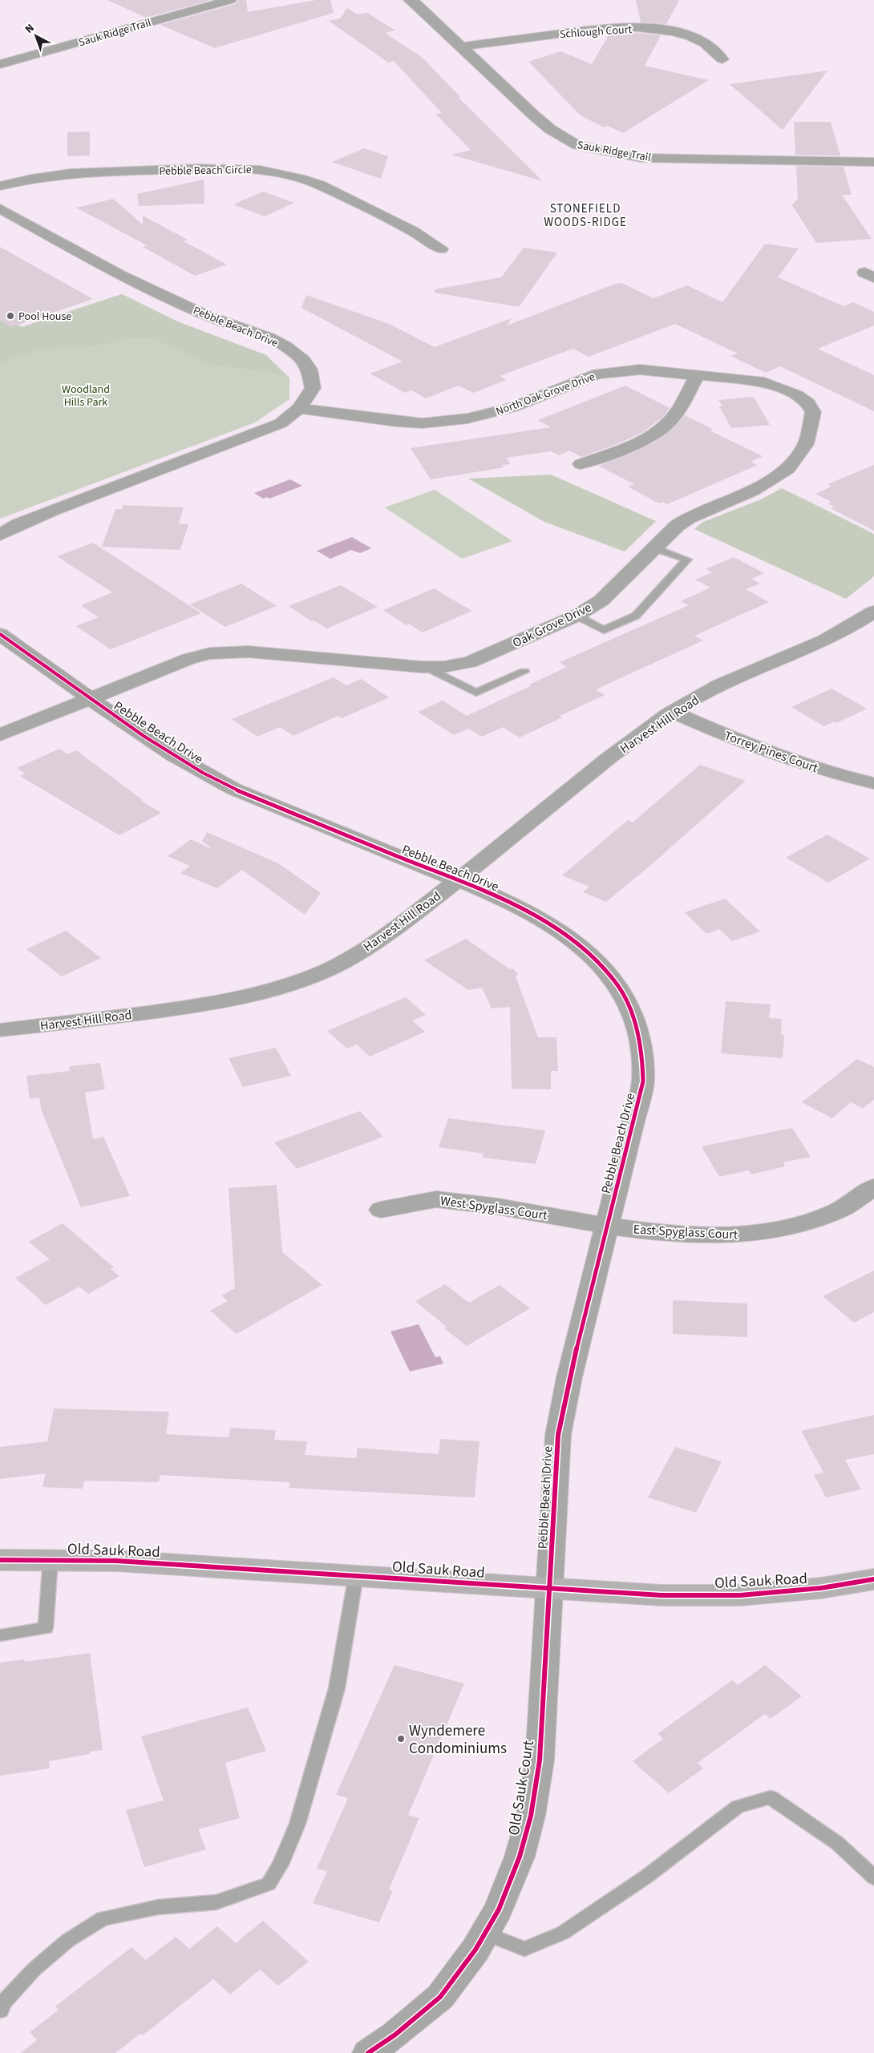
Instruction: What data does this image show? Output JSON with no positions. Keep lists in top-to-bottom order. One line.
{"streets":{"street":["Schlough Court","Sauk Ridge Trail","Pebble Beach Circle","Pebble Beach Drive","North Oak Grove Drive","Oak Grove Drive","Harvest Hill Road","Torrey Pines Court","West Spyglass Court","East Spyglass Court","Old Sauk Road","Old Sauk Court"]},"crossings":[["Schlough Court","Sauk Ridge Trail"],["Pebble Beach Drive","North Oak Grove Drive"],["Pebble Beach Drive","Oak Grove Drive"],["Pebble Beach Drive","Harvest Hill Road"],["Pebble Beach Drive","West Spyglass Court"],["Pebble Beach Drive","East Spyglass Court"],["Pebble Beach Drive","Old Sauk Road"],["Pebble Beach Drive","Old Sauk Court"],["North Oak Grove Drive","Oak Grove Drive"],["Harvest Hill Road","Torrey Pines Court"],["West Spyglass Court","East Spyglass Court"],["Old Sauk Road","Old Sauk Court"]],"districts":["STONEFIELD WOODS-RIDGE"],"parks":["Woodland Hills Park"],"places":["Pool House","Wyndemere Condominiums"],"north":"top left"}
